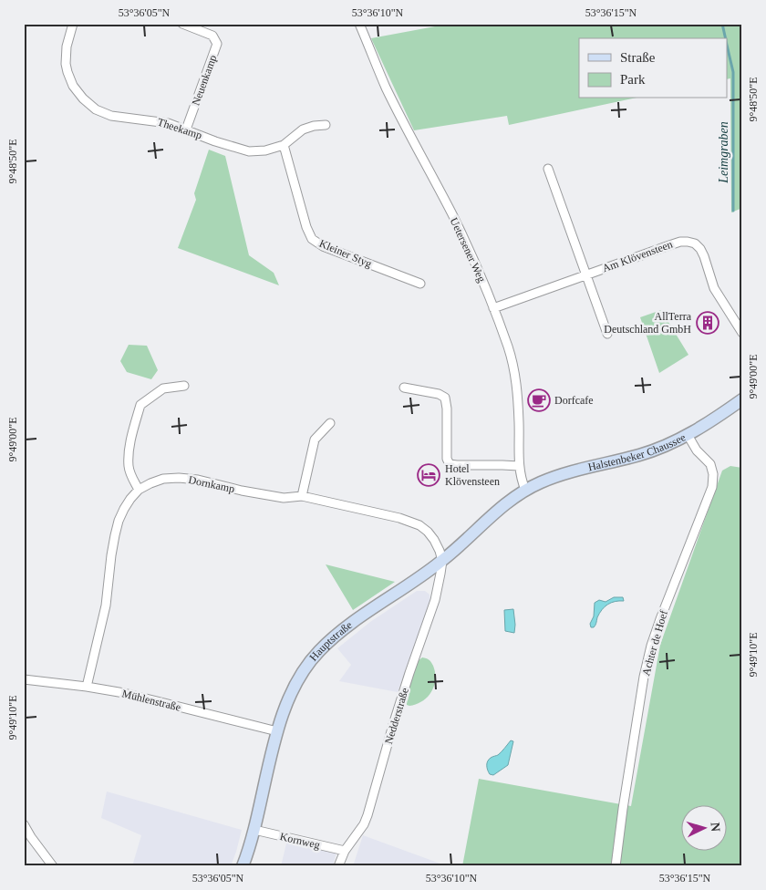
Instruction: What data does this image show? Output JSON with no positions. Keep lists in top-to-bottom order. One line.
{"streets":{"main road":["Halstenbeker Chaussee","Hauptstraße"],"street":["Neuenkamp","Theekamp","Uetersener Weg","Kleiner Styg","Am Klövensteen","Dornkamp","Achter de Hoef","Mühlenstraße","Nedderstraße","Kornweg"]},"crossings":[["Neuenkamp","Theekamp"],["Theekamp","Kleiner Styg"],["Uetersener Weg","Am Klövensteen"],["Uetersener Weg","Halstenbeker Chaussee"],["Uetersener Weg","Hauptstraße"],["Halstenbeker Chaussee","Hauptstraße"],["Halstenbeker Chaussee","Achter de Hoef"],["Dornkamp","Hauptstraße"],["Dornkamp","Mühlenstraße"],["Dornkamp","Nedderstraße"],["Hauptstraße","Mühlenstraße"],["Hauptstraße","Nedderstraße"],["Hauptstraße","Kornweg"],["Nedderstraße","Kornweg"]],"water":["Leimgraben"],"places":{"building":["AllTerra Deutschland GmbH"],"cafe":["Dorfcafe"],"hotel":["Hotel Klövensteen"]},"legend":["Straße","Park"],"north":"right","coordinates":["53°36'05\"N","53°36'10\"N","53°36'15\"N","9°48'50\"E","9°49'00\"E","9°49'10\"E"]}
